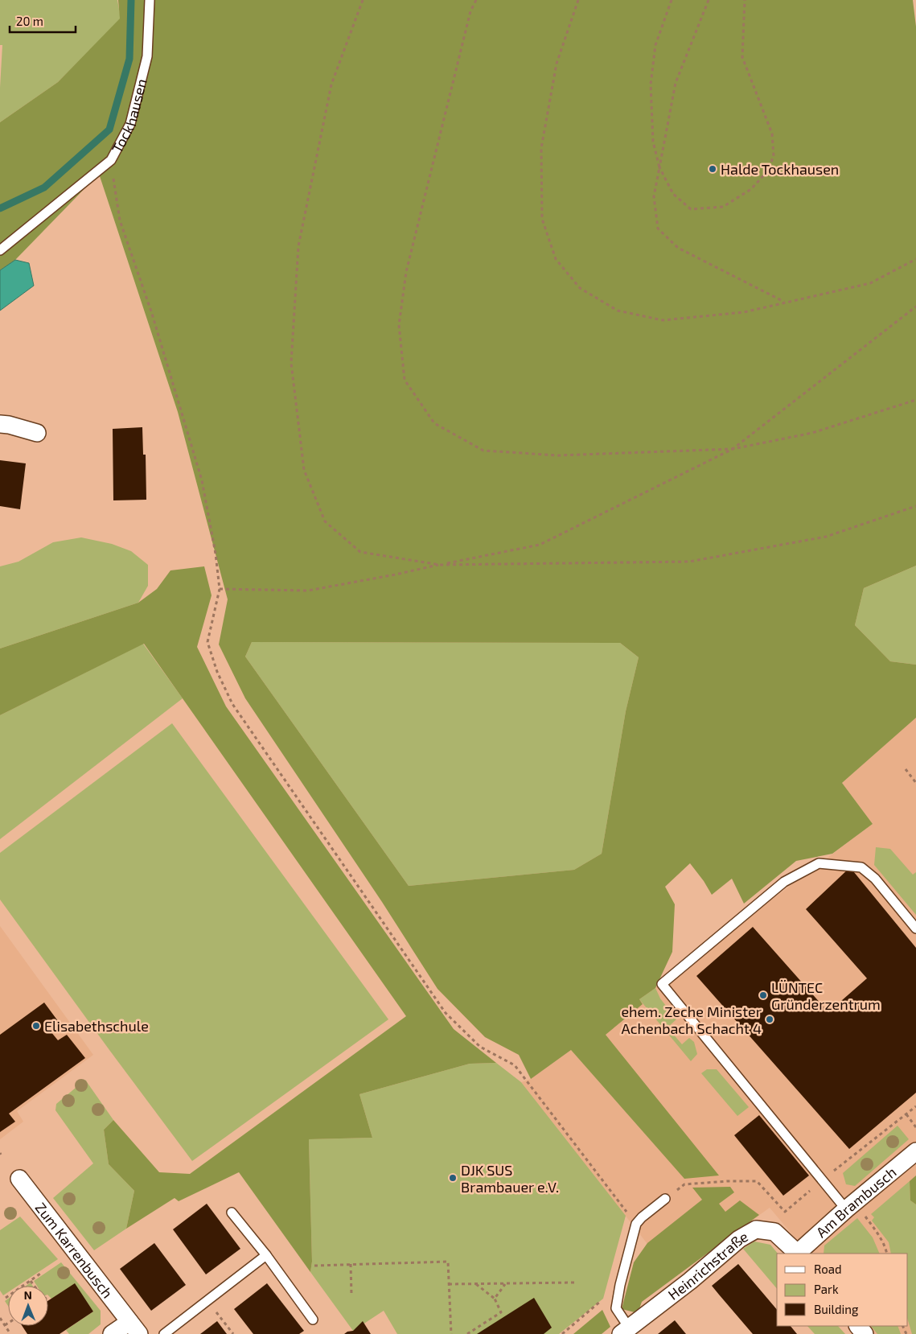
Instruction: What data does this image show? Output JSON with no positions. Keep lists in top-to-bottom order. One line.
{"streets":{"street":["Am Brambusch","Zum Karrenbusch","Heinrichstraße"],"lane":["Tockhausen"]},"crossings":[["Am Brambusch","Heinrichstraße"]],"places":["Halde Tockhausen","LÜNTEC Gründerzentrum","ehem. Zeche Minister Achenbach Schacht 4","Elisabethschule","DJK SUS Brambauer e.V."],"legend":["Road","Park","Building"],"scale_bar":"20 m","north":"top"}
